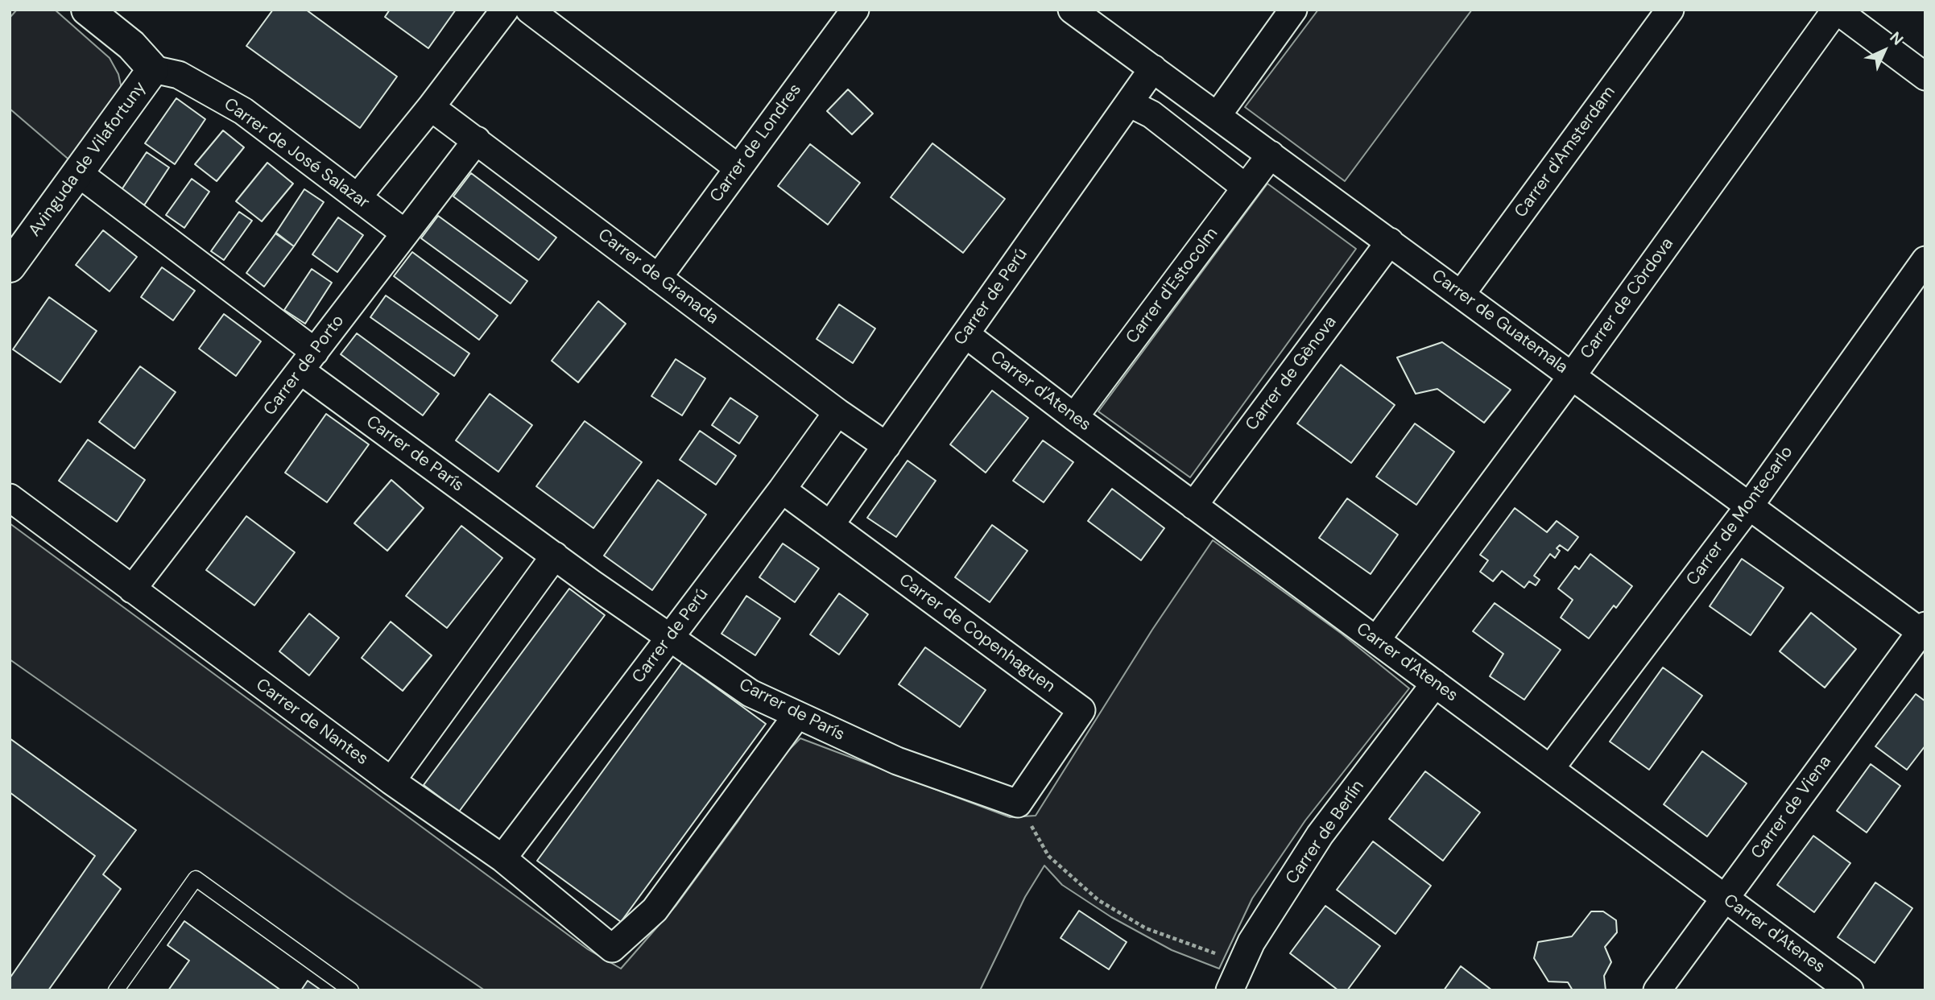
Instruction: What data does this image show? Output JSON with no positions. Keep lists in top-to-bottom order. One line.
{"streets":{"street":["Carrer de Londres","Carrer d'Amsterdam","Carrer de José Salazar","Avinguda de Vilafortuny","Carrer de Granada","Carrer d'Estocolm","Carrer de Perú","Carrer de Còrdova","Carrer de Guatemala","Carrer de Porto","Carrer de Gènova","Carrer d'Atenes","Carrer de París","Carrer de Montecarlo","Carrer de Copenhaguen","Carrer de Nantes","Carrer de Viena","Carrer de Berlín"]},"crossings":[["Carrer de Londres","Carrer de Granada"],["Carrer d'Amsterdam","Carrer de Guatemala"],["Carrer de José Salazar","Avinguda de Vilafortuny"],["Carrer de José Salazar","Carrer de Porto"],["Avinguda de Vilafortuny","Carrer de París"],["Carrer de Granada","Carrer de Perú"],["Carrer de Granada","Carrer de Porto"],["Carrer d'Estocolm","Carrer de Guatemala"],["Carrer d'Estocolm","Carrer d'Atenes"],["Carrer de Perú","Carrer de Guatemala"],["Carrer de Perú","Carrer d'Atenes"],["Carrer de Perú","Carrer de París"],["Carrer de Perú","Carrer de Copenhaguen"],["Carrer de Perú","Carrer de Nantes"],["Carrer de Còrdova","Carrer de Guatemala"],["Carrer de Còrdova","Carrer d'Atenes"],["Carrer de Guatemala","Carrer de Gènova"],["Carrer de Guatemala","Carrer de Montecarlo"],["Carrer de Guatemala","Carrer de Viena"],["Carrer de Porto","Carrer de París"],["Carrer de Porto","Carrer de Nantes"],["Carrer de Gènova","Carrer d'Atenes"],["Carrer d'Atenes","Carrer de Montecarlo"],["Carrer d'Atenes","Carrer de Viena"],["Carrer d'Atenes","Carrer de Berlín"],["Carrer de París","Carrer de Copenhaguen"],["Carrer de París","Carrer de Nantes"]],"north":"top right"}
